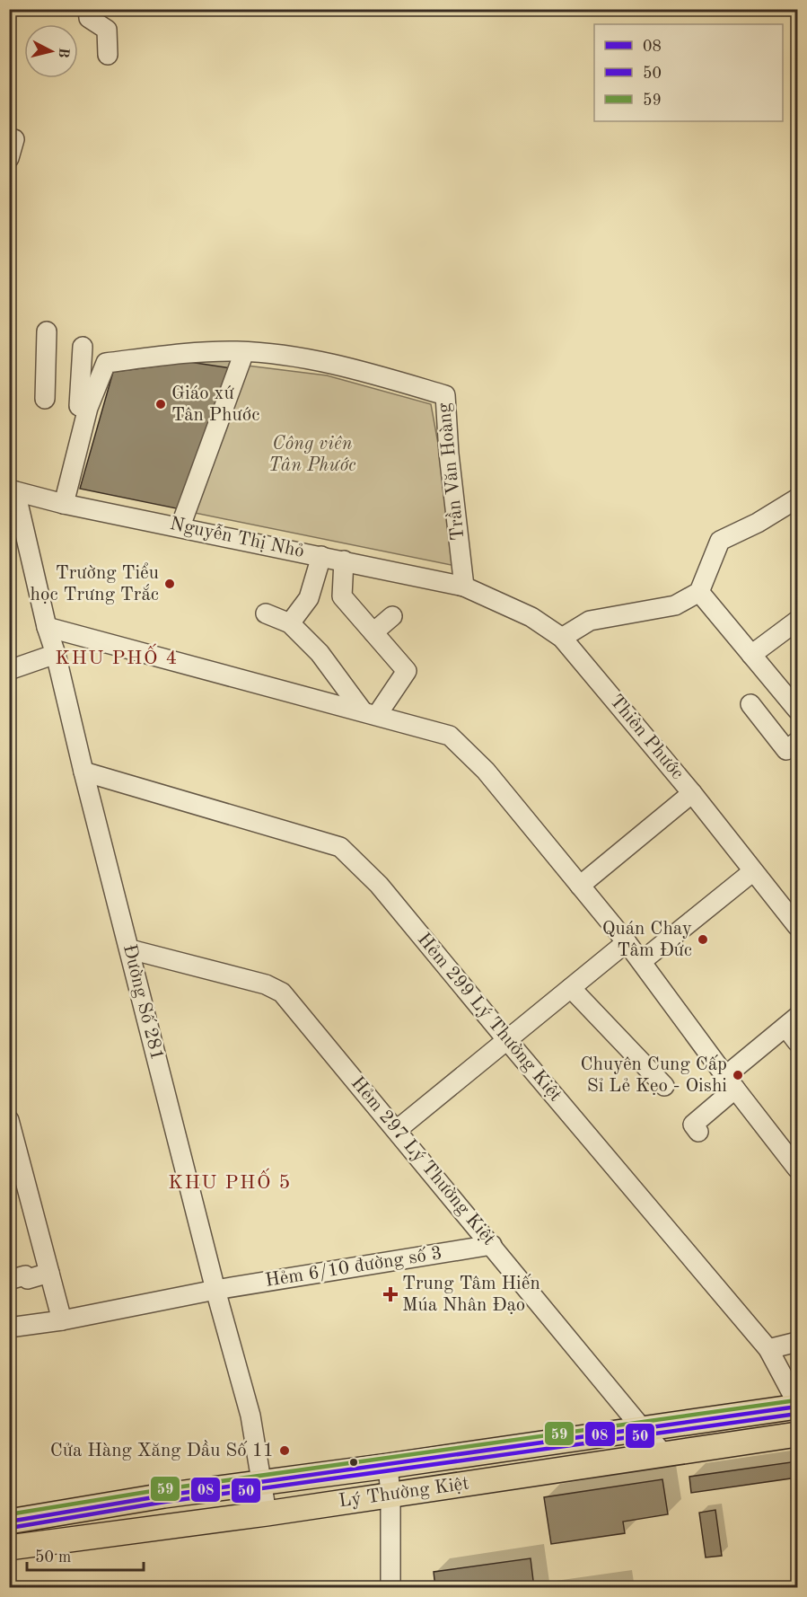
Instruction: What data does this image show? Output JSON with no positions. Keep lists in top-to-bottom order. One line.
{"streets":{"main road":["Lý Thường Kiệt"],"street":["Trần Văn Hoàng","Nguyễn Thị Nhỏ","Thiên Phước","Đường Số 281","Hẻm 299 Lý Thường Kiệt","Hẻm 297 Lý Thường Kiệt","Hẻm 6/10 đường số 3"]},"crossings":[["Trần Văn Hoàng","Nguyễn Thị Nhỏ"],["Trần Văn Hoàng","Thiên Phước"],["Nguyễn Thị Nhỏ","Thiên Phước"],["Nguyễn Thị Nhỏ","Đường Số 281"],["Đường Số 281","Hẻm 299 Lý Thường Kiệt"],["Đường Số 281","Hẻm 297 Lý Thường Kiệt"],["Đường Số 281","Hẻm 6/10 đường số 3"],["Đường Số 281","Lý Thường Kiệt"],["Hẻm 299 Lý Thường Kiệt","Lý Thường Kiệt"],["Hẻm 297 Lý Thường Kiệt","Hẻm 6/10 đường số 3"],["Hẻm 297 Lý Thường Kiệt","Lý Thường Kiệt"]],"districts":["KHU PHỐ 4","KHU PHỐ 5"],"parks":["Công viên Tân Phước"],"places":{"other":["Giáo xứ Tân Phước","Trường Tiểu học Trưng Trắc","Quán Chay Tâm Đức","Chuyên Cung Cấp Sỉ Lẻ Kẹo - Oishi","Cửa Hàng Xăng Dầu Số 11"],"health":["Trung Tâm Hiến Múa Nhân Đạo"]},"lines":["transit line 59","transit line 08","transit line 50"],"legend":["08","50","59"],"scale_bar":"50 m","north":"right"}
